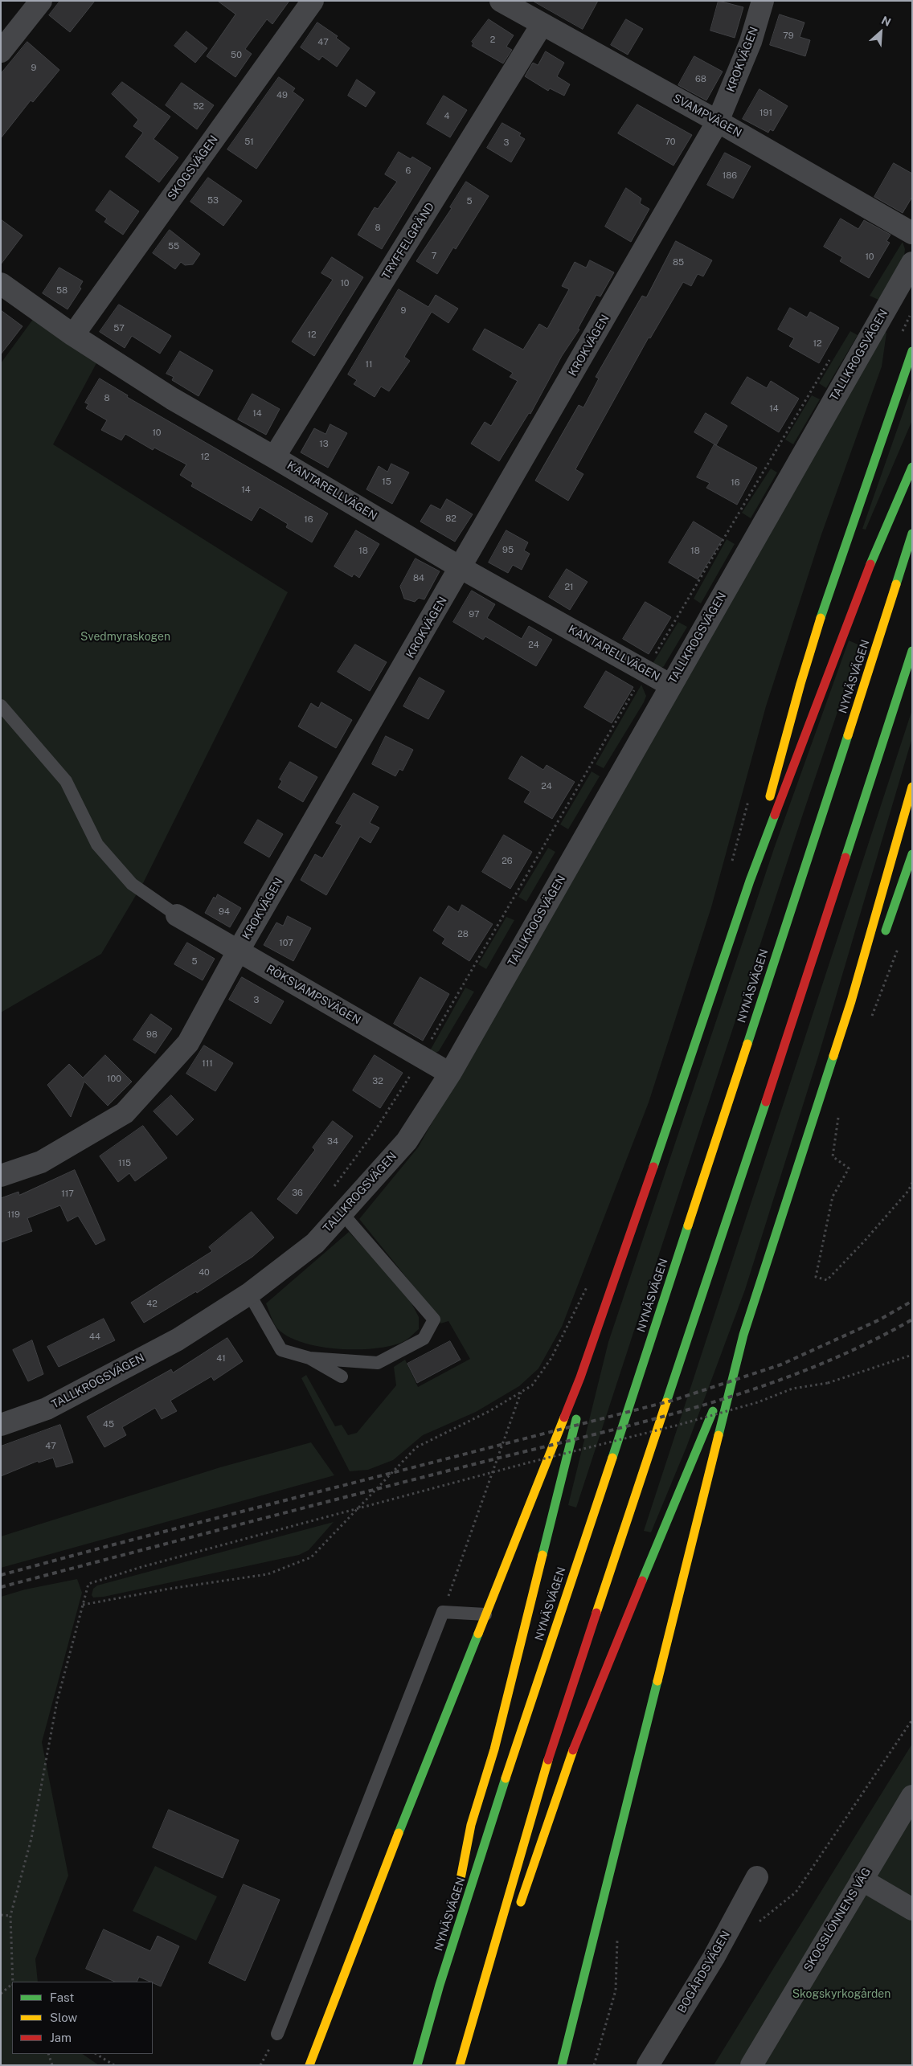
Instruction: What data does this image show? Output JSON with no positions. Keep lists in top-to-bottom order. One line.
{"streets":{"highway":["NYNÄSVÄGEN"],"street":["KROKVÄGEN","SVAMPVÄGEN","SKOGSVÄGEN","TRYFFELGRÄND","TALLKROGSVÄGEN","KANTARELLVÄGEN","RÖKSVAMPSVÄGEN","SKOGSLÖNNENS VÄG","BOGÅRDSVÄGEN"]},"crossings":[["KROKVÄGEN","SVAMPVÄGEN"],["KROKVÄGEN","KANTARELLVÄGEN"],["KROKVÄGEN","RÖKSVAMPSVÄGEN"],["SVAMPVÄGEN","TRYFFELGRÄND"],["SKOGSVÄGEN","KANTARELLVÄGEN"],["TRYFFELGRÄND","KANTARELLVÄGEN"],["TALLKROGSVÄGEN","KANTARELLVÄGEN"],["TALLKROGSVÄGEN","RÖKSVAMPSVÄGEN"]],"parks":["Svedmyraskogen","Skogskyrkogården"],"house_numbers":["79","2","47","50","9","68","49","52","191","4","51","70","3","6","186","53","5","8","55","7","10","85","10","58","9","57","12","12","11","8","14","14","10","13","12","15","16","14","82","16","95","18","18","84","21","97","24","24","26","94","28","107","5","3","98","111","100","32","34","115","36","117","119","40","42","44","41","45","47"],"legend":["Fast","Slow","Jam"],"north":"top right"}
